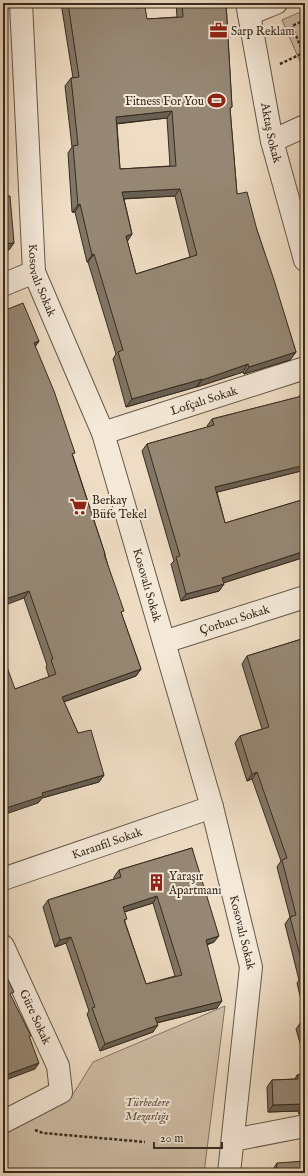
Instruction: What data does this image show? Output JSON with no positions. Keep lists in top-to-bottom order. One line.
{"streets":{"street":["Aktaş Sokak","Kosovalı Sokak","Lofçalı Sokak","Çorbacı Sokak","Karanfil Sokak","Güre Sokak"]},"crossings":[["Kosovalı Sokak","Lofçalı Sokak"],["Kosovalı Sokak","Çorbacı Sokak"],["Kosovalı Sokak","Karanfil Sokak"]],"parks":["Türbedere Mezarlığı"],"places":{"office":["Sarp Reklam"],"sports":["Fitness For You"],"supermarket":["Berkay Büfe Tekel"],"building":["Yaraşır Apartmanı"]},"scale_bar":"20 m"}
